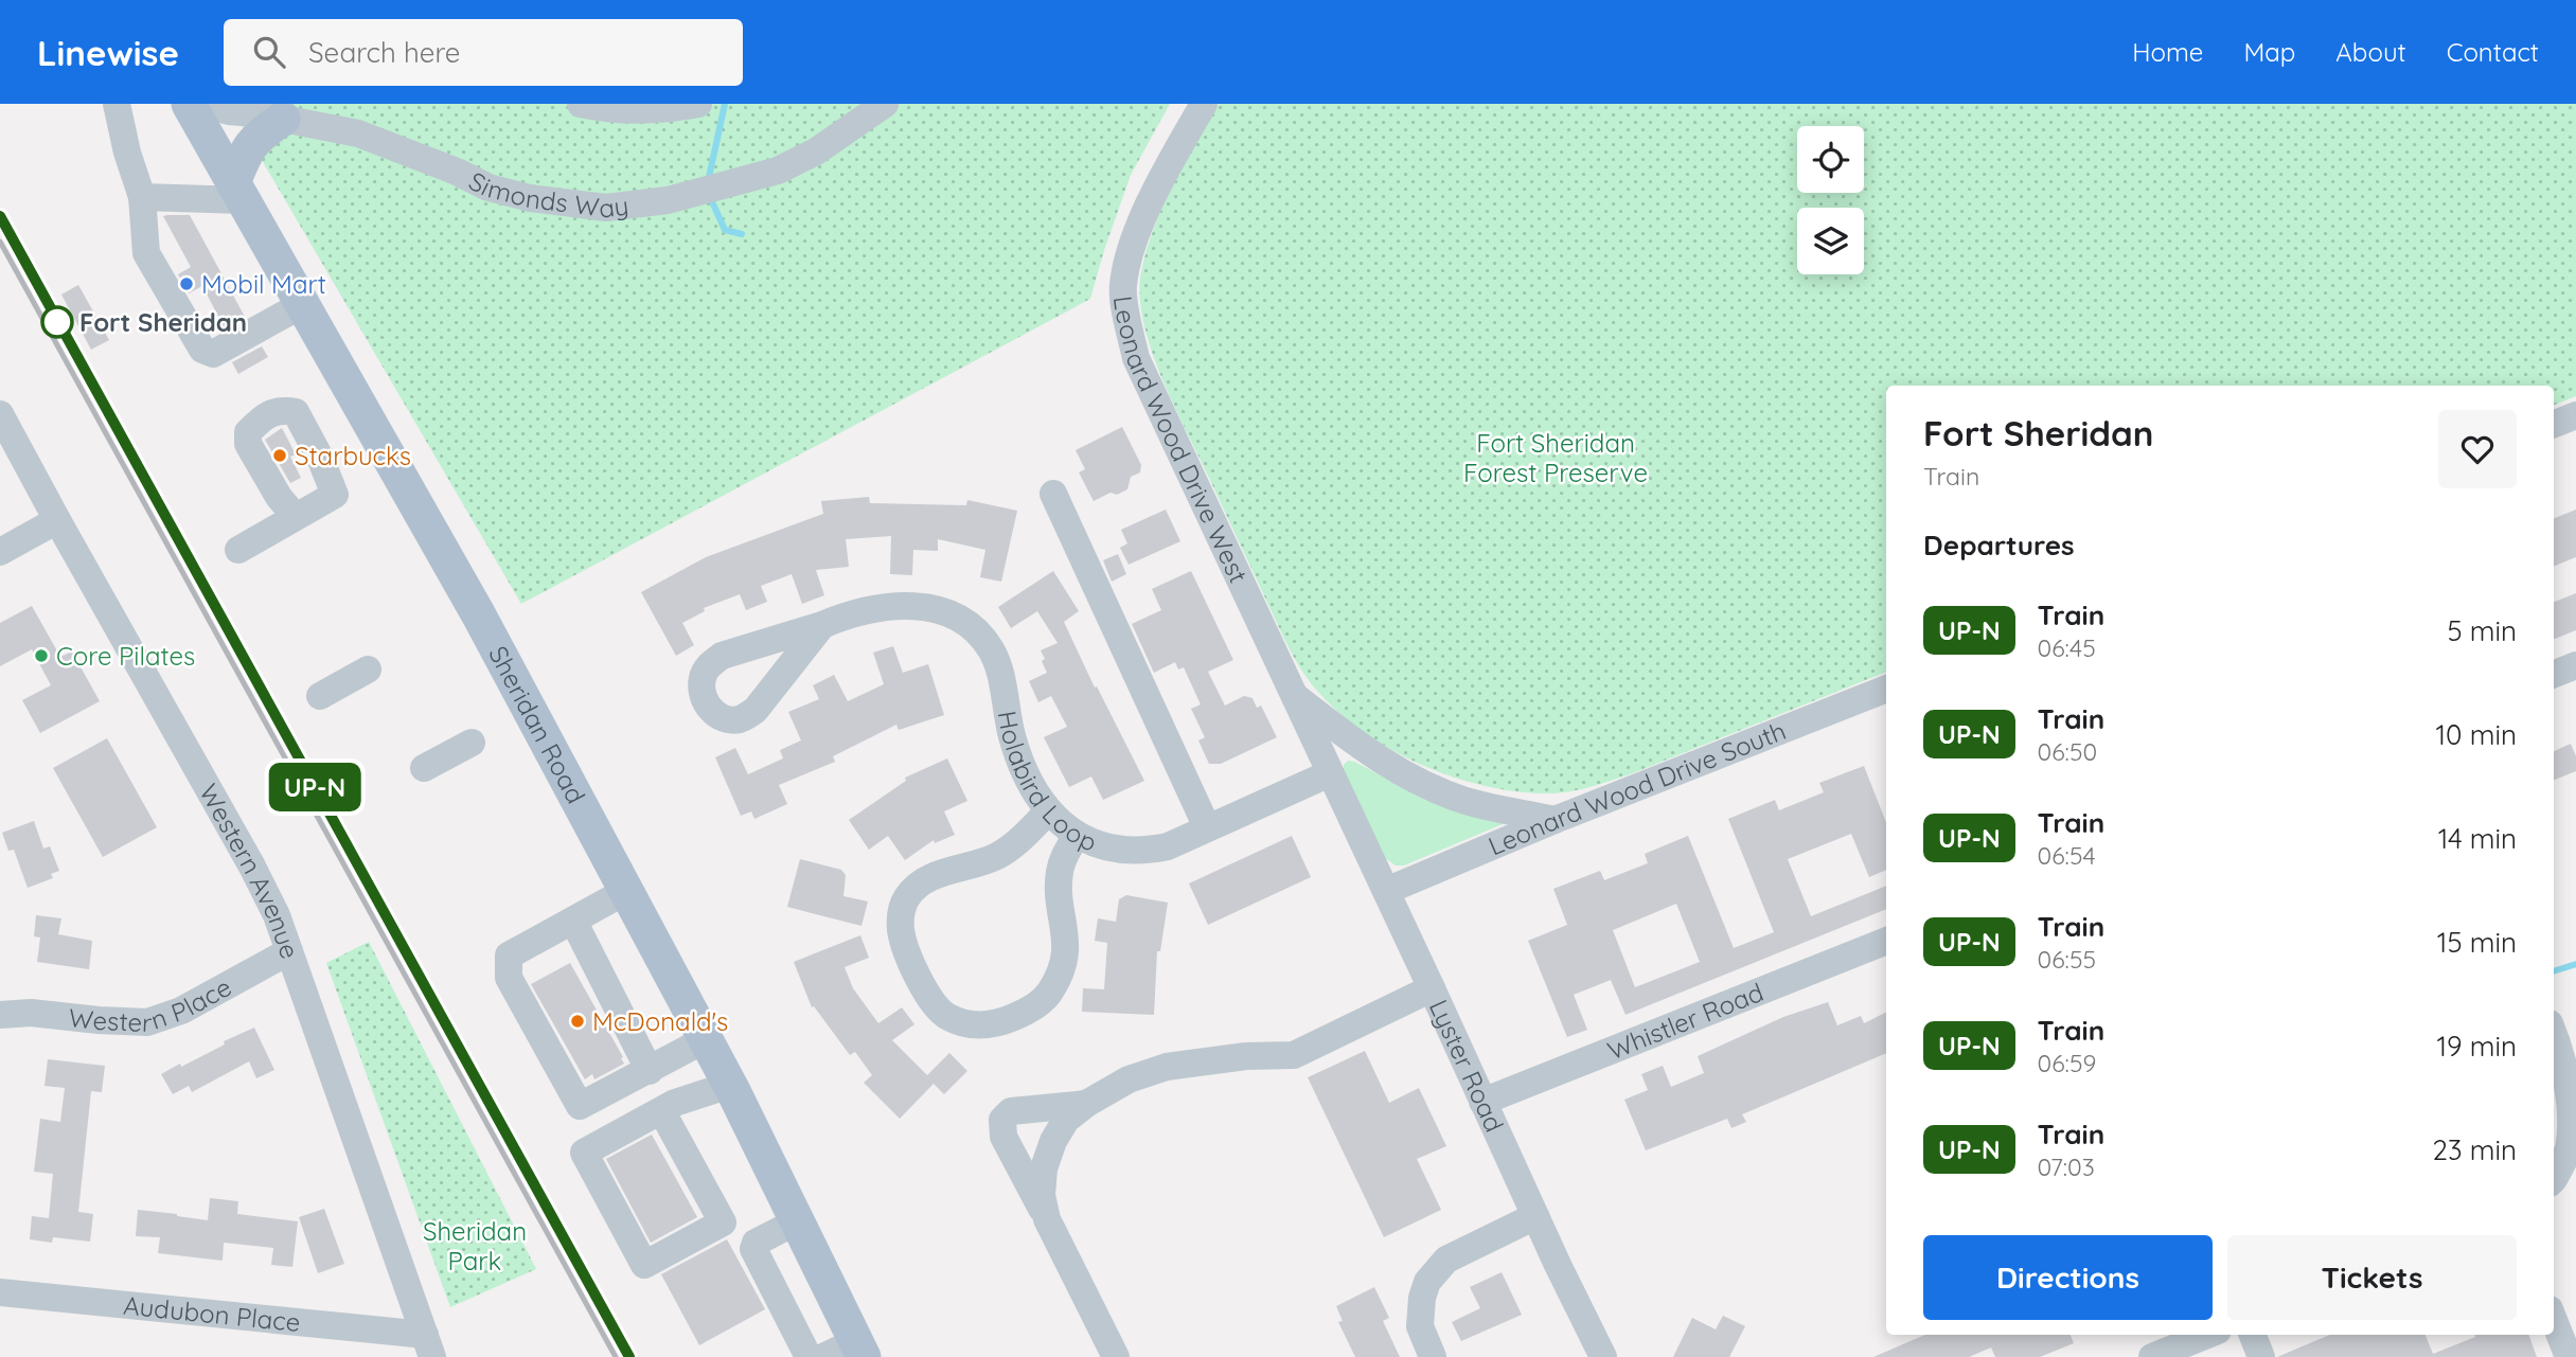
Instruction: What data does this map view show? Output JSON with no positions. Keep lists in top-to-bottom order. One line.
{"streets":{"main road":["Sheridan Road"],"street":["Simonds Way","Leonard Wood Drive West","Holabird Loop","Leonard Wood Drive South","Western Avenue","Western Place","Whistler Road","Lyster Road","Audubon Place"]},"crossings":[["Leonard Wood Drive West","Holabird Loop"],["Leonard Wood Drive West","Lyster Road"],["Holabird Loop","Lyster Road"],["Leonard Wood Drive South","Lyster Road"],["Western Avenue","Western Place"],["Western Avenue","Audubon Place"],["Whistler Road","Lyster Road"]],"parks":["Fort Sheridan Forest Preserve","Sheridan Park"],"places":["Mobil Mart","Fort Sheridan","Starbucks","Core Pilates","McDonald's"],"page":{"header":"Linewise","search":"Search here","nav":["Home","Map","About","Contact"],"on_map":"UP-N","heading":[["Fort Sheridan","Train"],"Departures"],"list":[{"mark":"UP-N","name":"Train","note":"06:45","value":"5 min"},{"mark":"UP-N","name":"Train","note":"06:50","value":"10 min"},{"mark":"UP-N","name":"Train","note":"06:54","value":"14 min"},{"mark":"UP-N","name":"Train","note":"06:55","value":"15 min"},{"mark":"UP-N","name":"Train","note":"06:59","value":"19 min"},{"mark":"UP-N","name":"Train","note":"07:03","value":"23 min"}],"buttons":["Directions","Tickets"]}}
